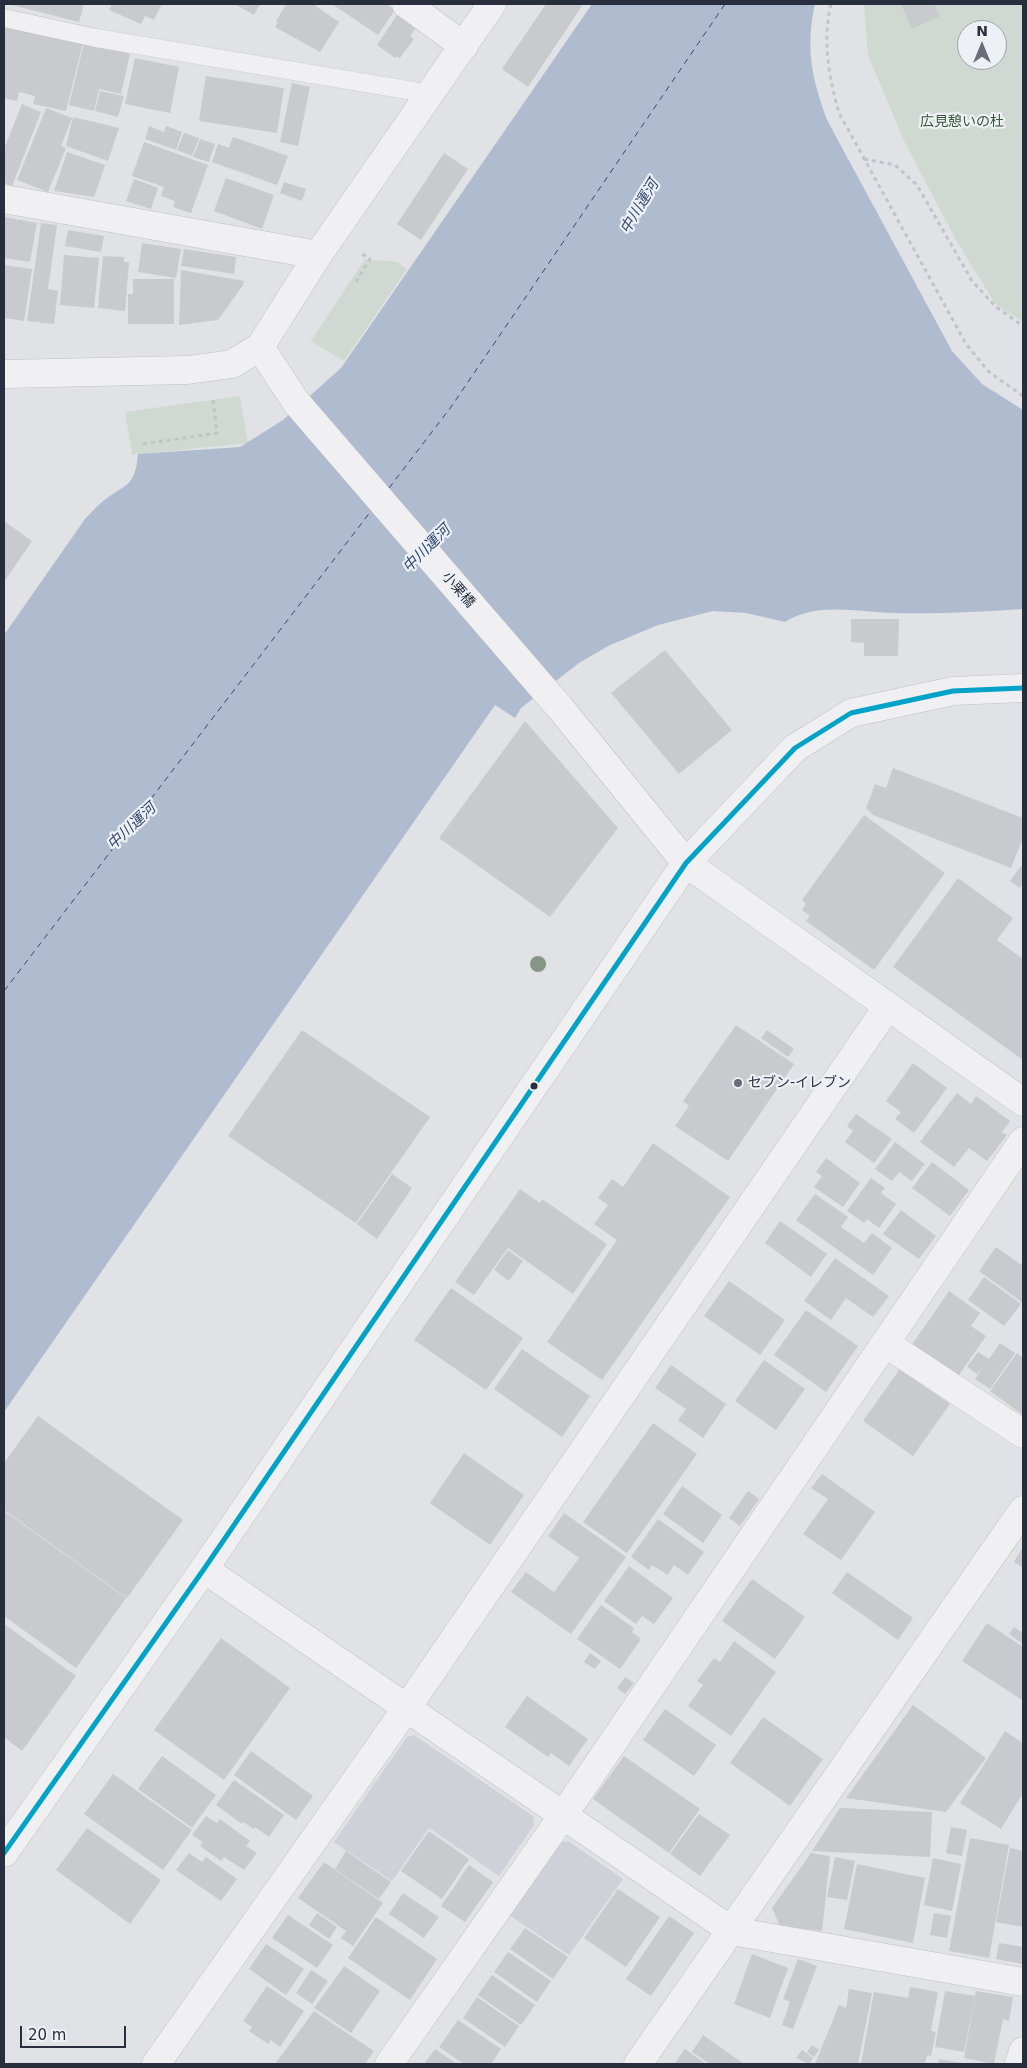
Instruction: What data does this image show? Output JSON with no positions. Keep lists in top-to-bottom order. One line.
{"streets":{"street":["小栗橋"]},"water":["中川運河"],"parks":["広見憩いの杜"],"places":["セブン-イレブン"],"scale_bar":"20 m","north":"top"}
